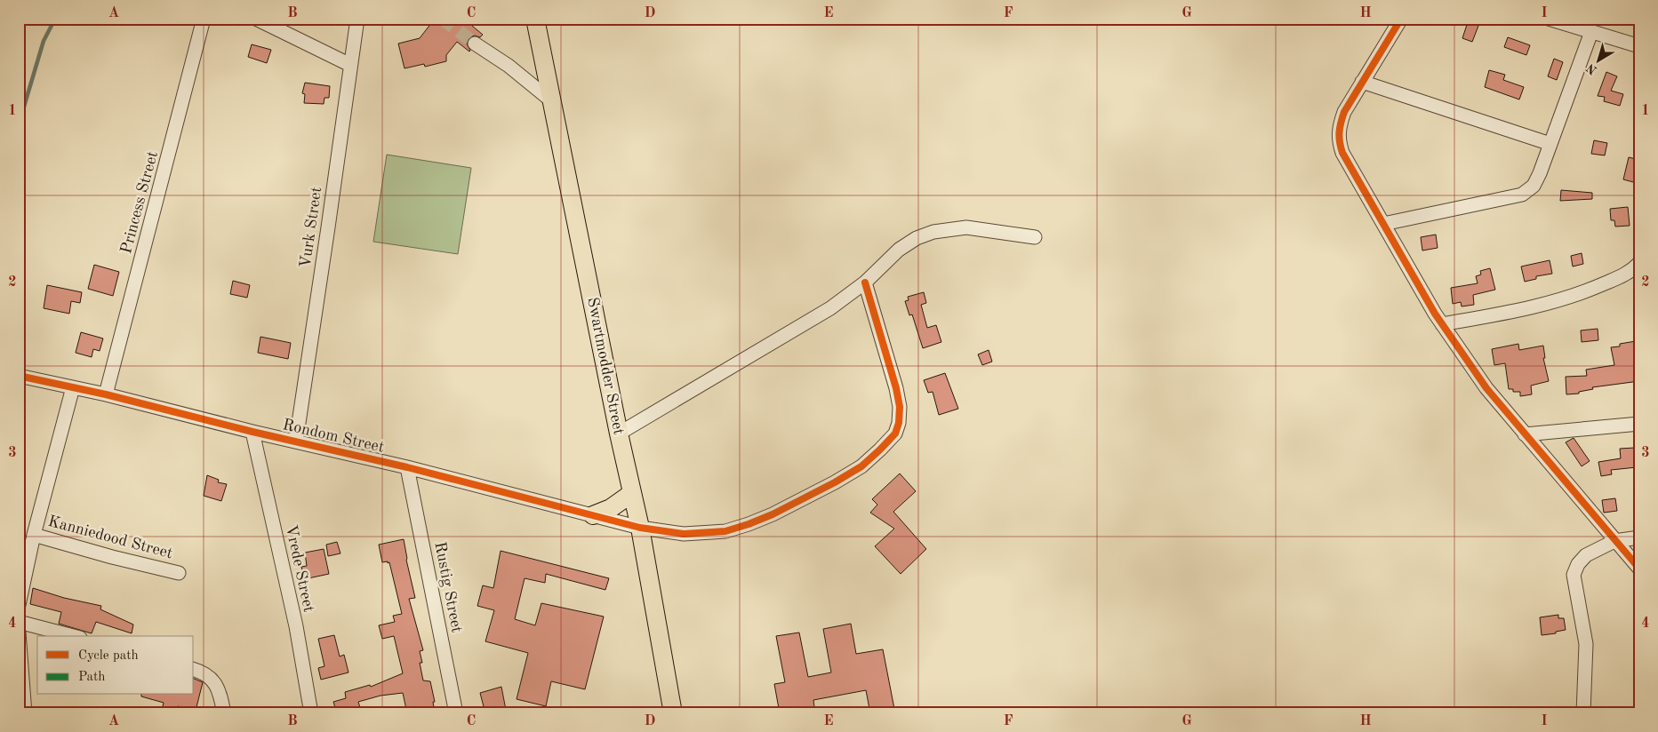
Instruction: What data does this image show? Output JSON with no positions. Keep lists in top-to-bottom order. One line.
{"streets":{"main road":["Swartmodder Street"],"street":["Princess Street","Vurk Street","Rondom Street","Kanniedood Street","Vrede Street","Rustig Street"]},"crossings":[["Princess Street","Rondom Street"],["Vurk Street","Rondom Street"],["Swartmodder Street","Rondom Street"],["Rondom Street","Vrede Street"],["Rondom Street","Rustig Street"]],"legend":["Cycle path","Path"],"north":"bottom left","grid":{"columns":["A","B","C","D","E","F","G","H","I"],"rows":["1","2","3","4"]}}
